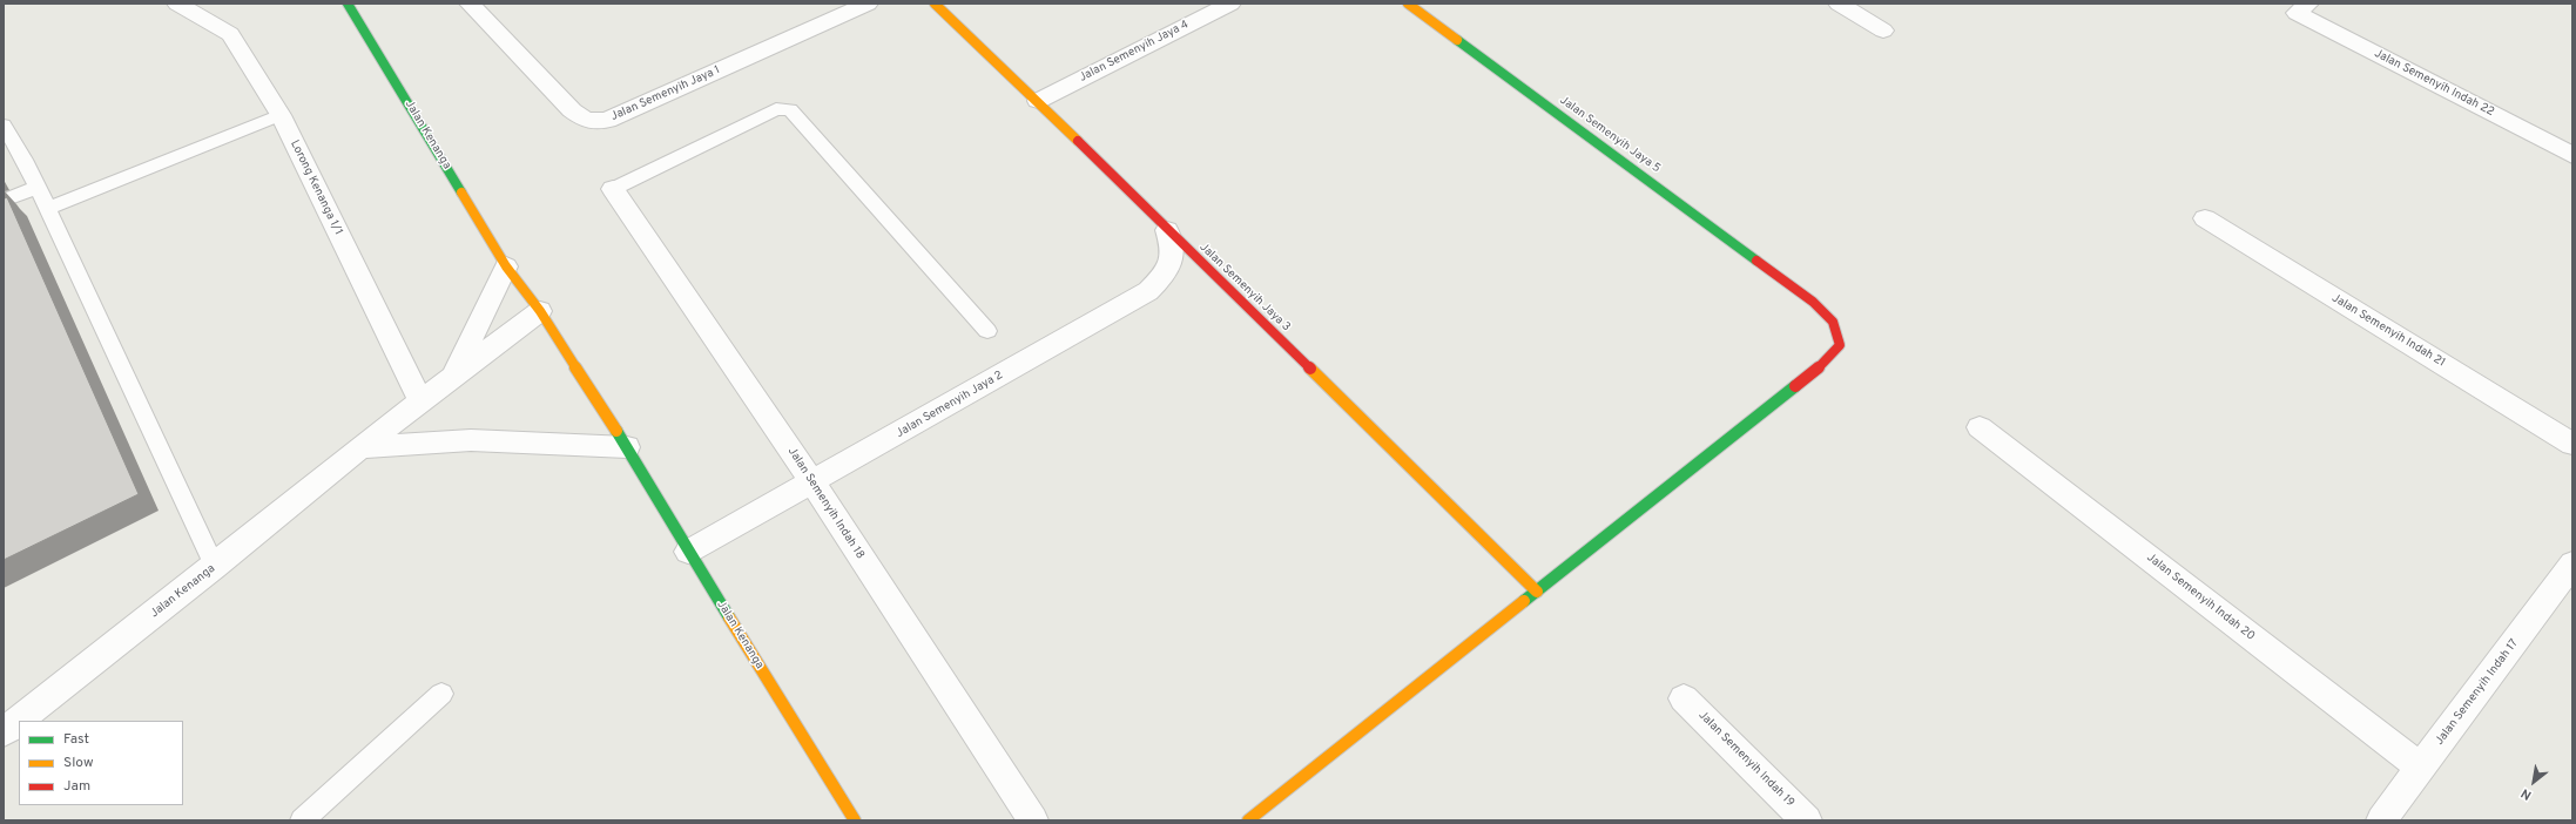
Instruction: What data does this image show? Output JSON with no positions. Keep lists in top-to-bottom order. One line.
{"streets":{"street":["Jalan Semenyih Jaya 4","Jalan Semenyih Indah 22","Jalan Semenyih Jaya 1","Jalan Kenanga","Jalan Semenyih Jaya 5","Lorong Kenanga 1/1","Jalan Semenyih Jaya 3","Jalan Semenyih Indah 21","Jalan Semenyih Jaya 2","Jalan Semenyih Indah 18","Jalan Semenyih Indah 20","Jalan Semenyih Indah 17","Jalan Semenyih Indah 19"]},"crossings":[["Jalan Semenyih Jaya 4","Jalan Semenyih Jaya 3"],["Jalan Kenanga","Lorong Kenanga 1/1"],["Jalan Kenanga","Jalan Semenyih Jaya 2"],["Jalan Semenyih Jaya 5","Jalan Semenyih Jaya 3"],["Jalan Semenyih Jaya 3","Jalan Semenyih Jaya 2"],["Jalan Semenyih Jaya 2","Jalan Semenyih Indah 18"],["Jalan Semenyih Indah 20","Jalan Semenyih Indah 17"]],"legend":["Fast","Slow","Jam"],"north":"bottom left"}
